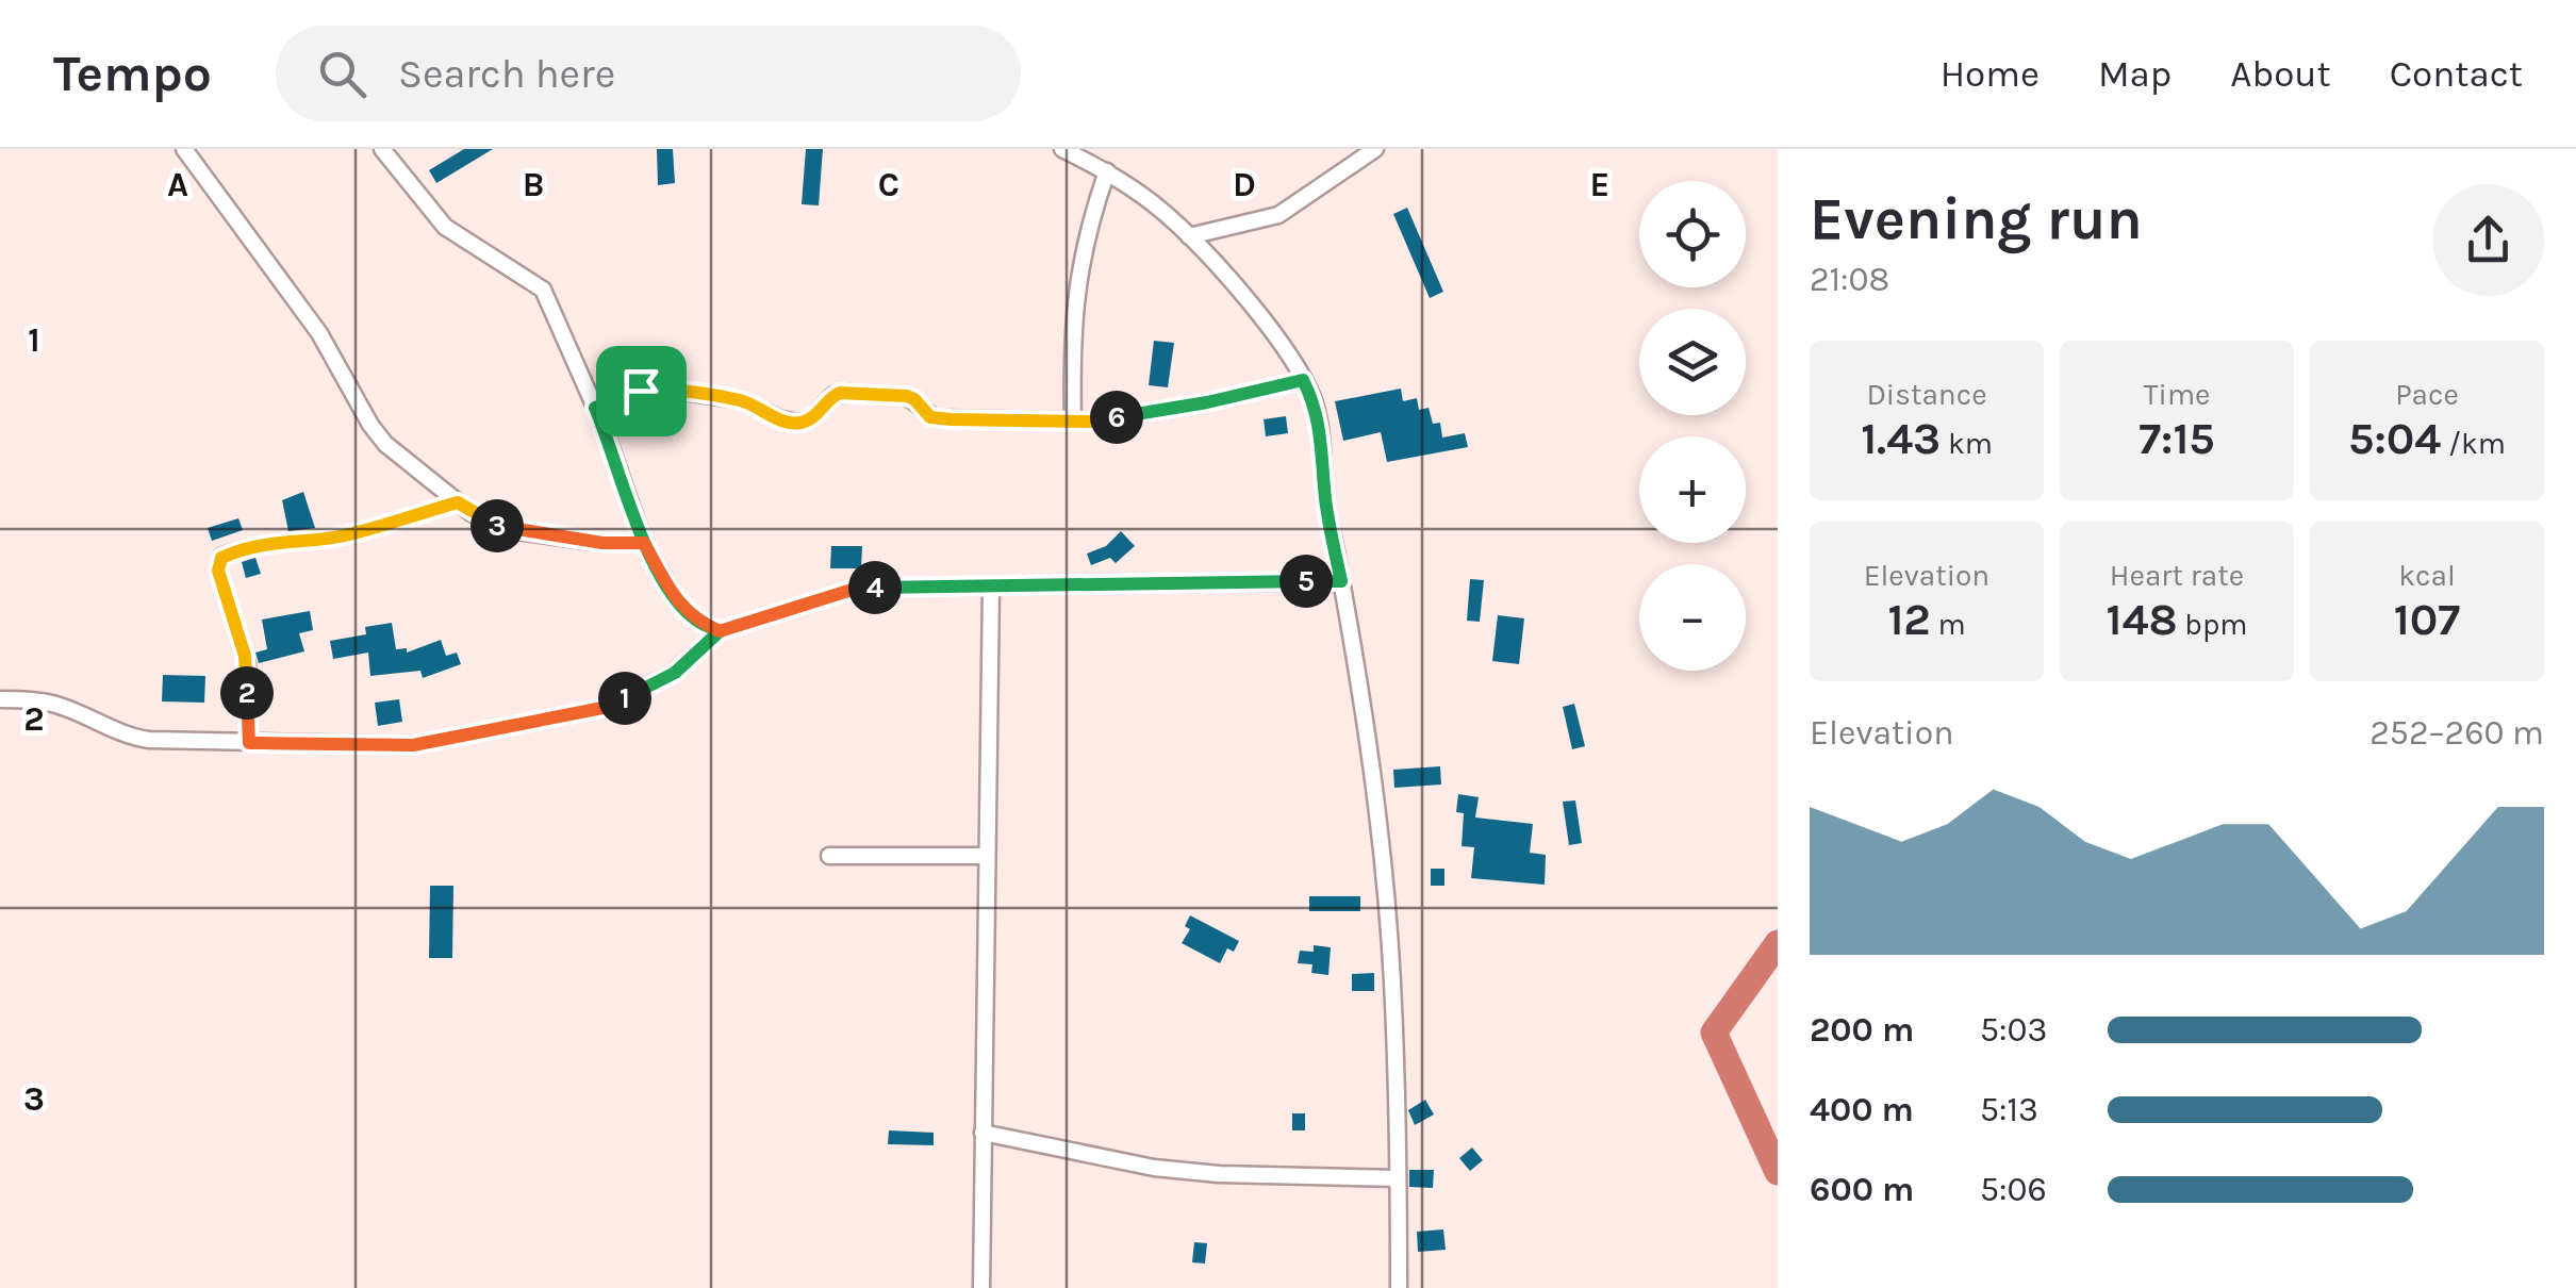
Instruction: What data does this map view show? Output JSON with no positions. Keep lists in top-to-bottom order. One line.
{"page":{"header":"Tempo","search":"Search here","nav":["Home","Map","About","Contact"],"heading":["Evening run","21:08"],"map_buttons":["+","−"],"stats":[["Distance","1.43 km"],["Time","7:15"],["Pace","5:04 /km"],["Elevation","12 m"],["Heart rate","148 bpm"],["kcal","107"]],"pins":["6","3","5","4","2","1"],"chart":["Elevation","252–260 m"],"list":[{"name":"200 m","note":"5:03"},{"name":"400 m","note":"5:13"},{"name":"600 m","note":"5:06"}]},"grid":{"columns":["A","B","C","D","E"],"rows":["1","2","3"]}}
